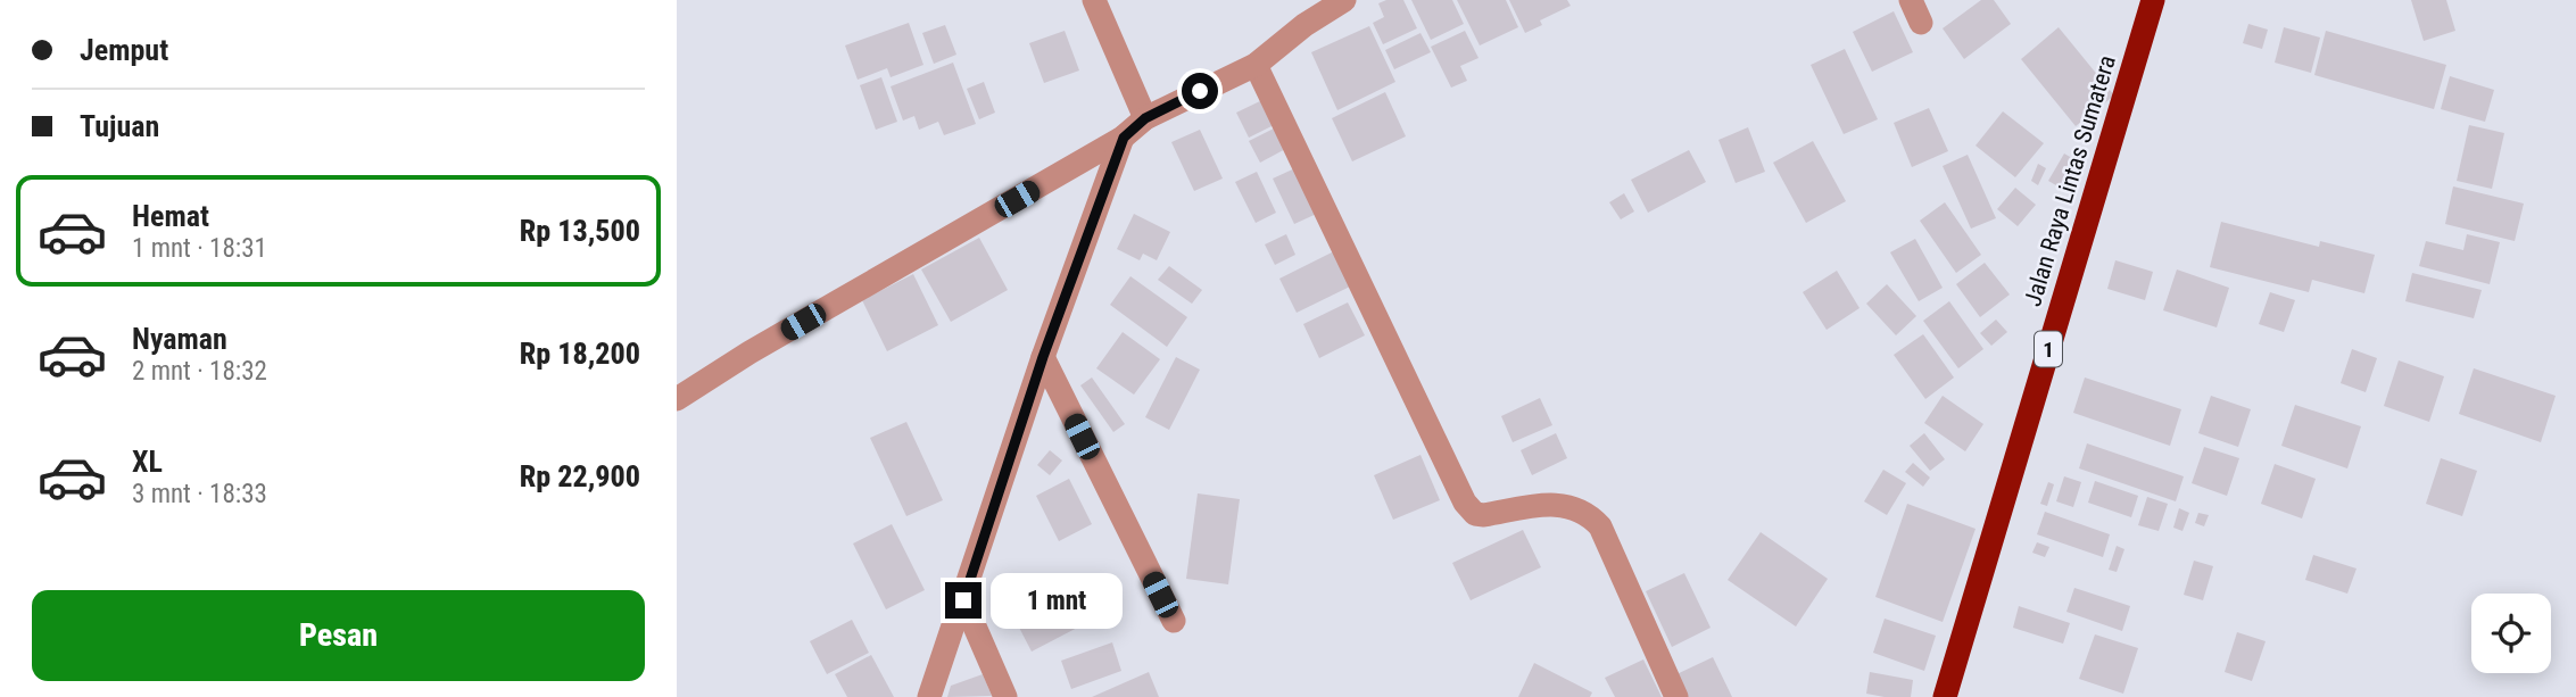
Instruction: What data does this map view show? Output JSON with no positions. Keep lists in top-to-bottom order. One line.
{"streets":{"highway":["Jalan Raya Lintas Sumatera","1"]},"page":{"banner":["Jemput","Tujuan"],"list":[{"name":"Hemat","note":"1 mnt · 18:31","value":"Rp 13,500"},{"name":"Nyaman","note":"2 mnt · 18:32","value":"Rp 18,200"},{"name":"XL","note":"3 mnt · 18:33","value":"Rp 22,900"}],"bubble":"1 mnt","buttons":"Pesan"}}
